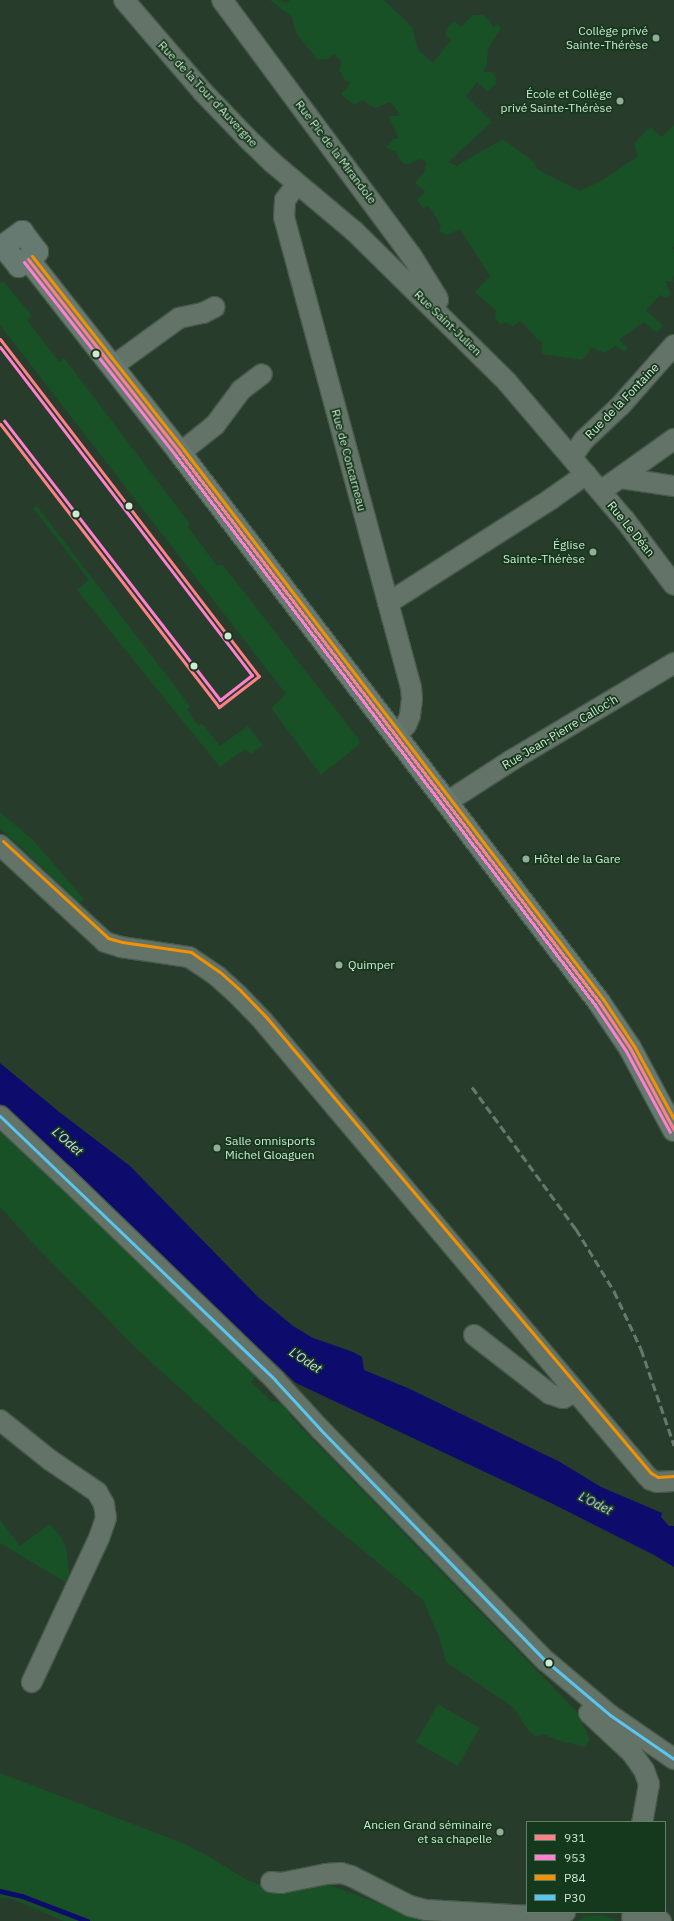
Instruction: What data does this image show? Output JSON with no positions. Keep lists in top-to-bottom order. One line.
{"streets":{"street":["Rue de la Tour d'Auvergne","Rue Pic de la Mirandole","Rue Saint-Julien","Rue de la Fontaine","Rue de Concarneau","Rue Le Déan","Rue Jean-Pierre Calloc'h"]},"crossings":[["Rue de la Tour d'Auvergne","Rue Saint-Julien"],["Rue de la Tour d'Auvergne","Rue de Concarneau"],["Rue Pic de la Mirandole","Rue Saint-Julien"],["Rue Saint-Julien","Rue de la Fontaine"],["Rue Saint-Julien","Rue de Concarneau"],["Rue Saint-Julien","Rue Le Déan"]],"water":["L'Odet"],"places":["Collège privé Sainte-Thérèse","École et Collège privé Sainte-Thérèse","Église Sainte-Thérèse","Hôtel de la Gare","Quimper","Salle omnisports Michel Gloaguen","Ancien Grand séminaire et sa chapelle"],"lines":["transit line P84","transit line 931","transit line 953","transit line P30"],"legend":["931","953","P84","P30"]}
